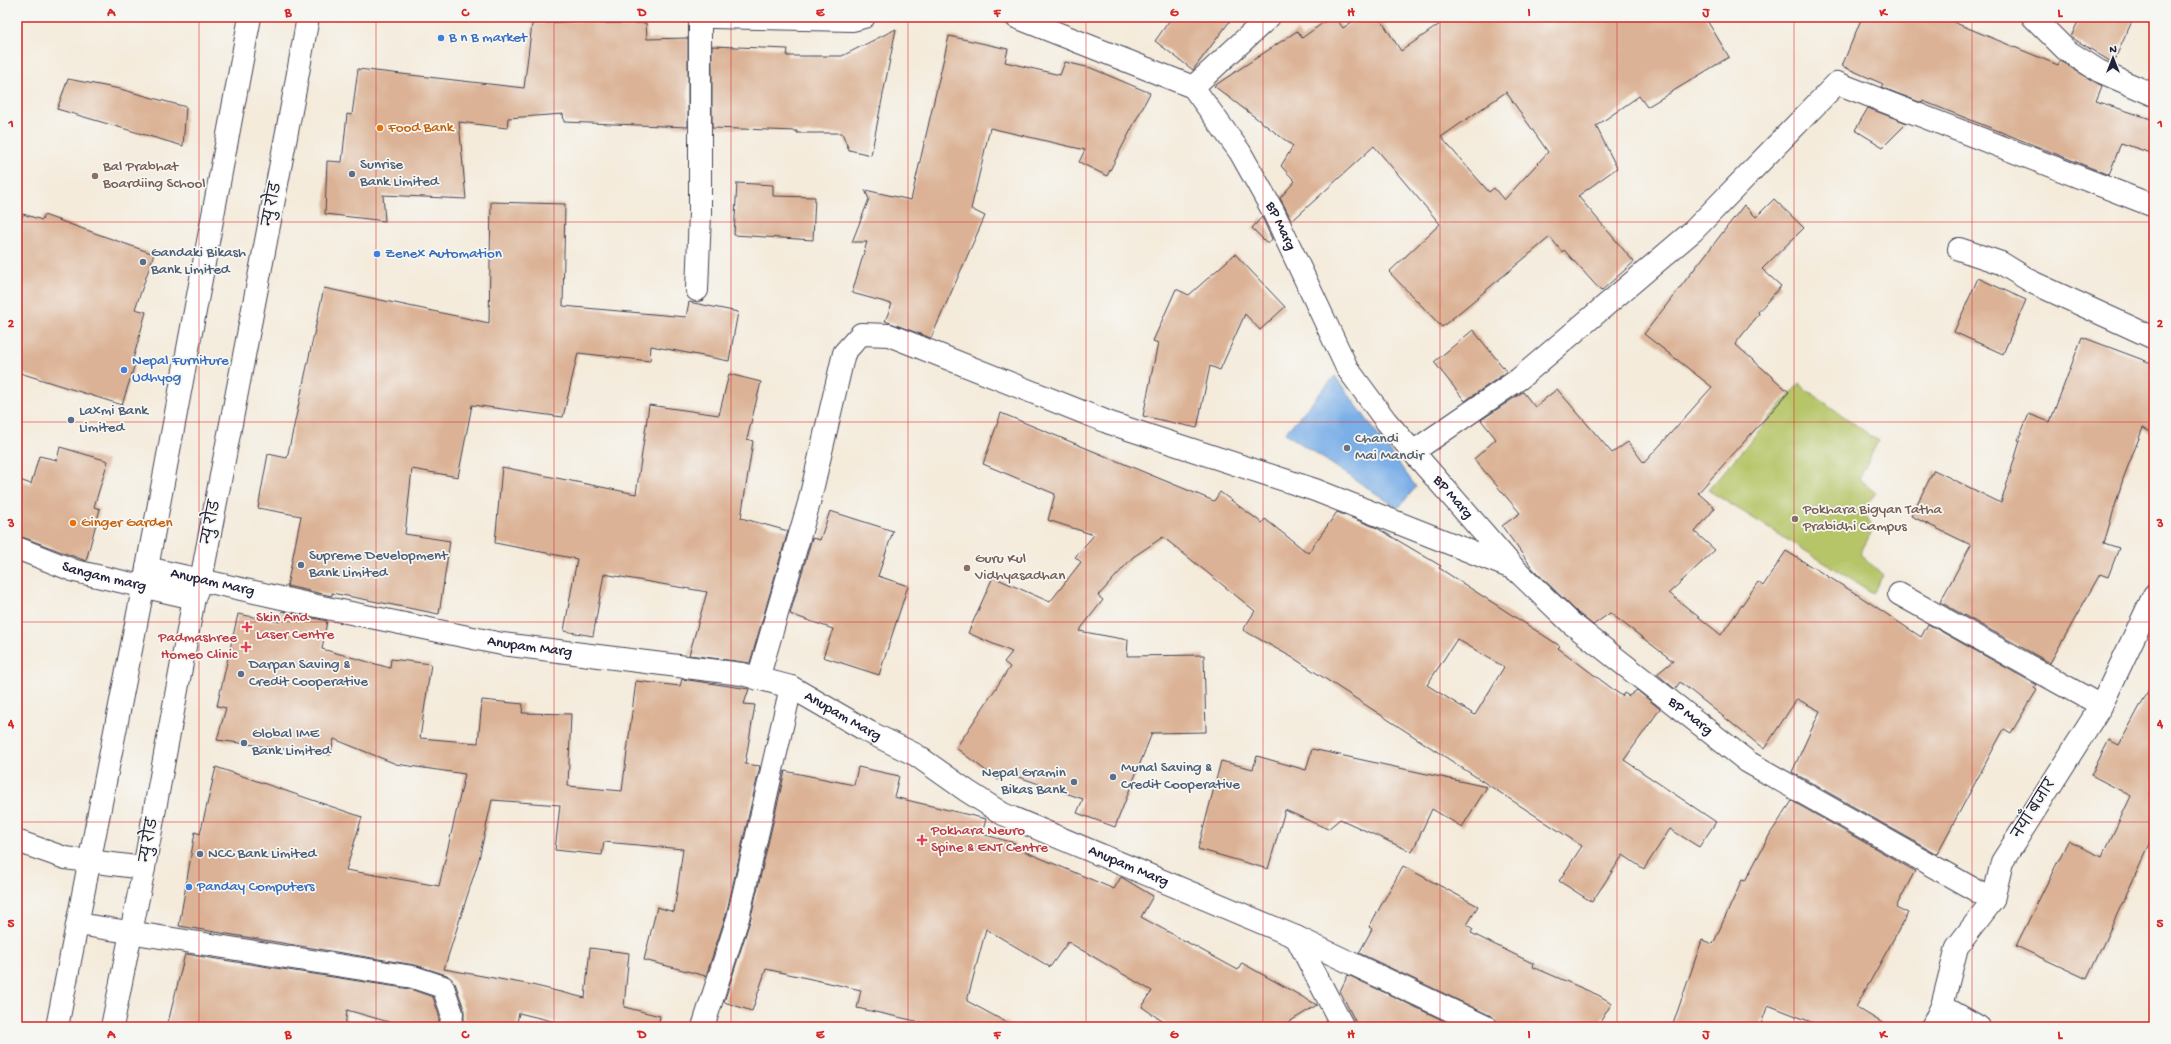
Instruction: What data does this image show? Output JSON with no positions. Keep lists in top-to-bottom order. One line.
{"streets":{"street":["न्यु रोड","BP Marg","Sangam marg","Anupam Marg","नयाँ बजार"]},"crossings":[["न्यु रोड","Anupam Marg"],["BP Marg","नयाँ बजार"],["Sangam marg","Anupam Marg"]],"places":{"other":["B n B market","Food Bank","Sunrise Bank Limited","Bal Prabhat Boardiing School","Zenex Automation","Gandaki Bikash Bank Limited","Nepal Furniture Udhyog","Laxmi Bank Limited","Chandi Mai Mandir","Pokhara Bigyan Tatha Prabidhi Campus","Ginger Garden","Supreme Development Bank Limited","Guru Kul Vidhyasadhan","Darpan Saving & Credit Cooperative","Global IME Bank Limited","Munal Saving & Credit Cooperative","Nepal Gramin Bikas Bank","NCC Bank Limited","Panday Computers"],"health":["Skin And Laser Centre","Padmashree Homeo Clinic","Pokhara Neuro Spine & ENT Centre"]},"north":"top","grid":{"columns":["A","B","C","D","E","F","G","H","I","J","K","L"],"rows":["1","2","3","4","5"]}}
